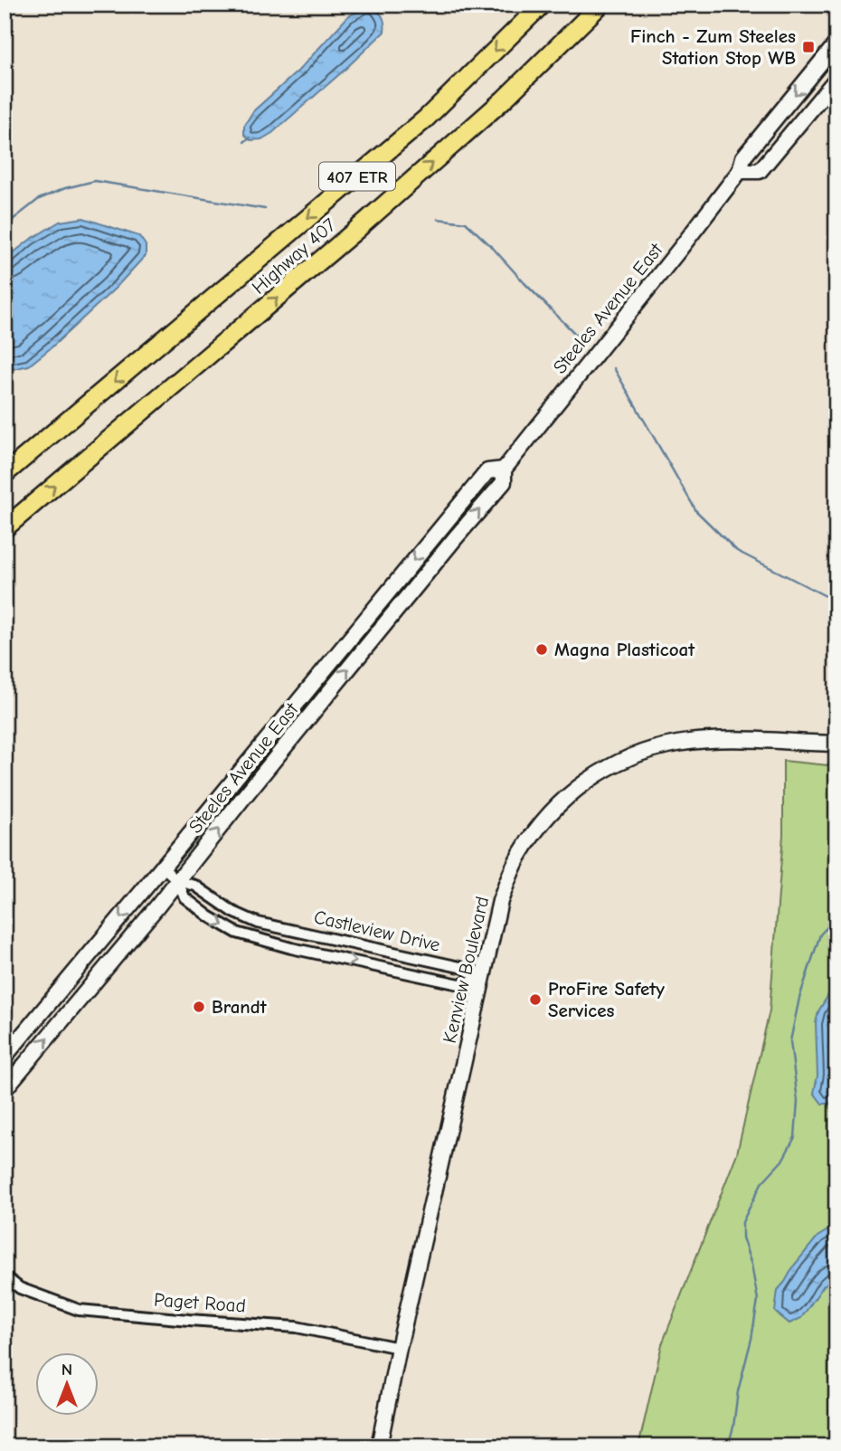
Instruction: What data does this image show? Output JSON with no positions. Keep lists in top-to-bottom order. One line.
{"streets":{"highway":["407 ETR","Highway 407"],"main road":["Steeles Avenue East","Kenview Boulevard"],"street":["Castleview Drive","Paget Road"]},"crossings":[["Steeles Avenue East","Castleview Drive"],["Castleview Drive","Kenview Boulevard"],["Kenview Boulevard","Paget Road"]],"places":{"transit":["Finch - Zum Steeles Station Stop WB"],"other":["Magna Plasticoat","ProFire Safety Services","Brandt"]},"north":"top"}
